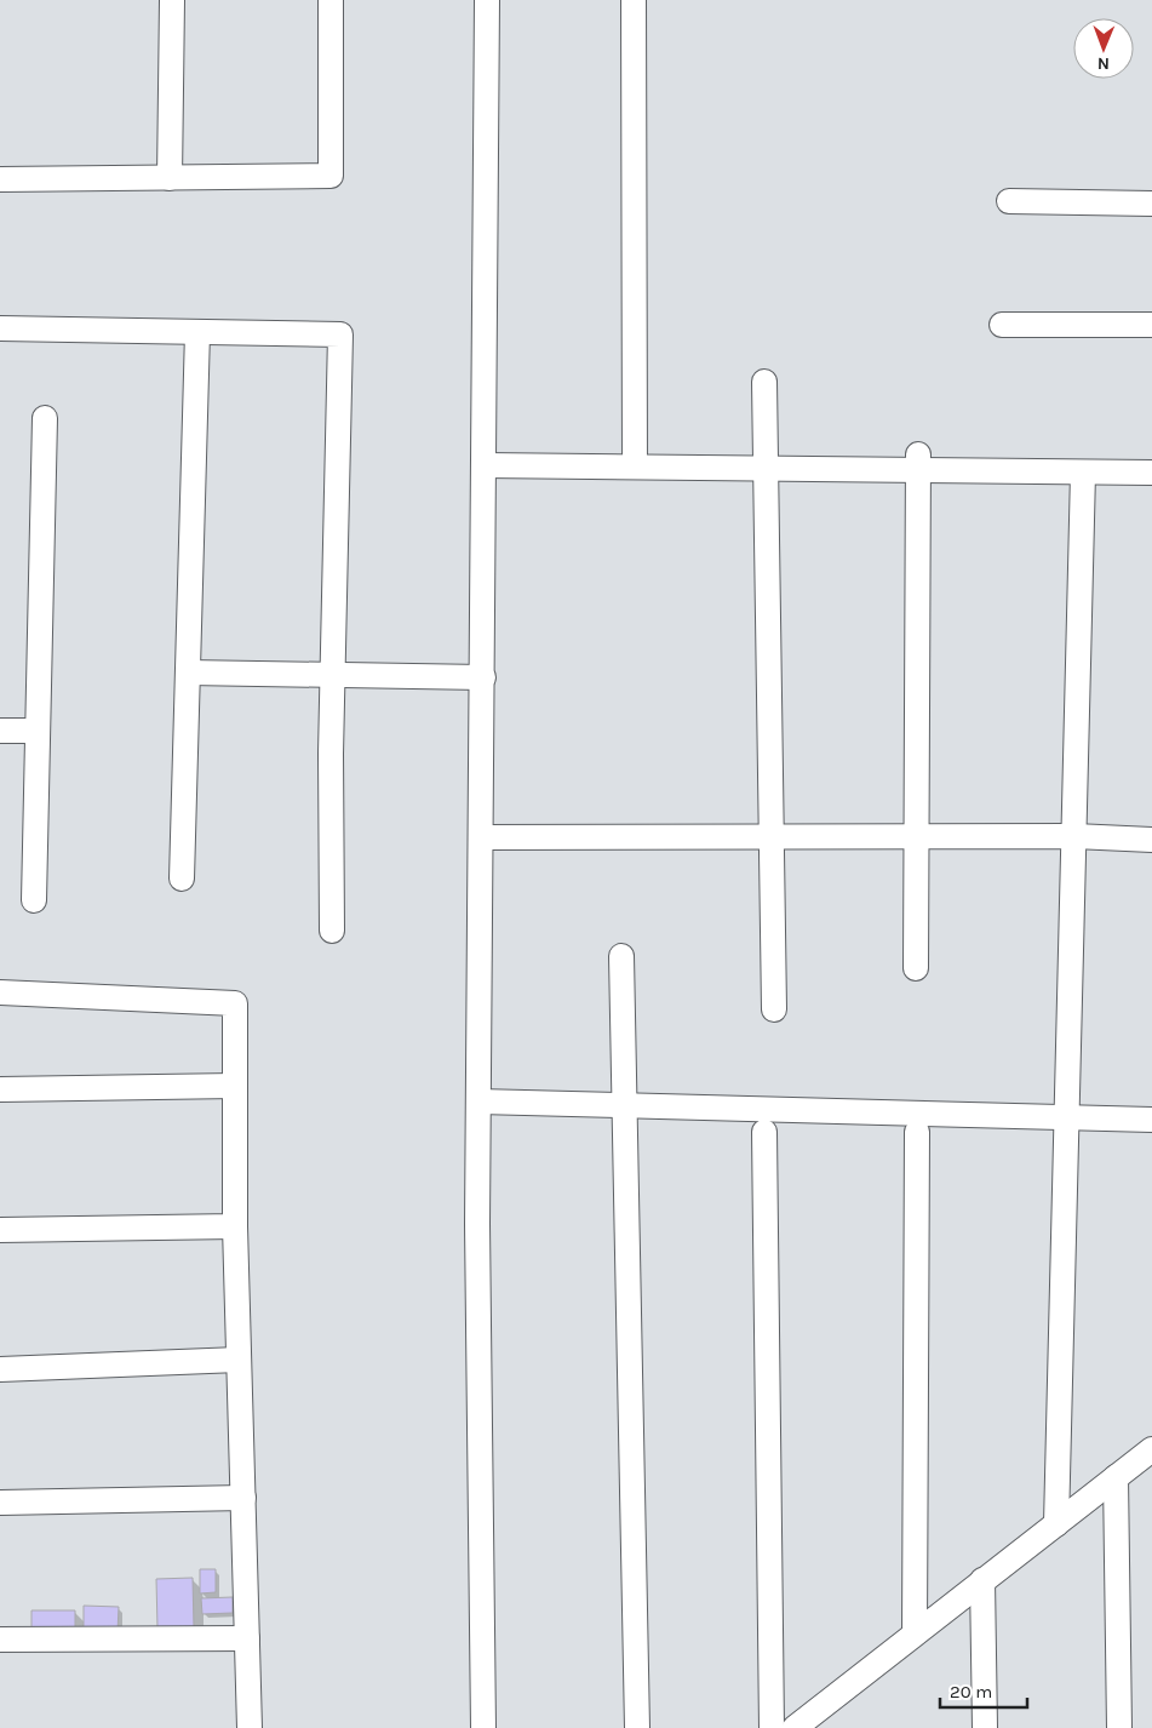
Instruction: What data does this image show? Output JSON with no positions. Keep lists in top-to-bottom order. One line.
{"scale_bar":"20 m","north":"bottom"}
